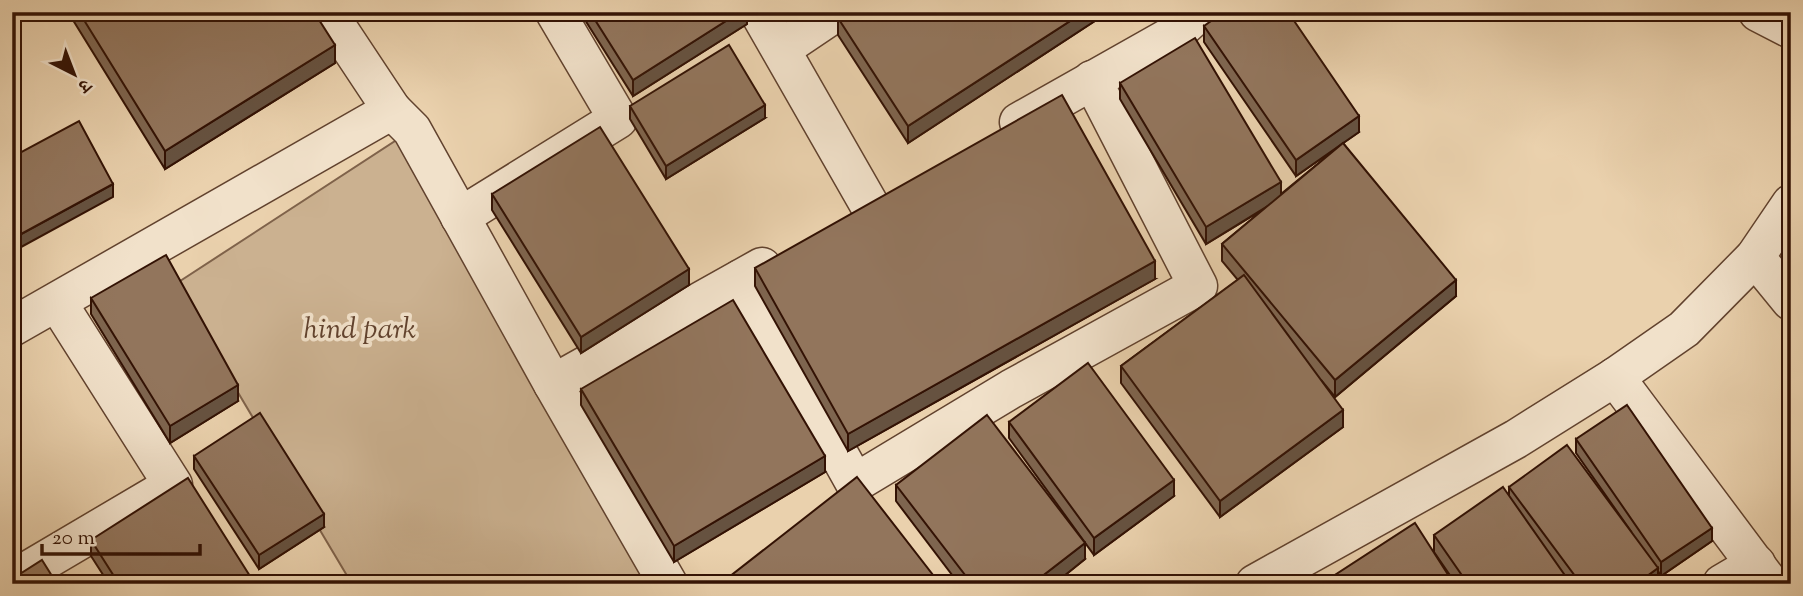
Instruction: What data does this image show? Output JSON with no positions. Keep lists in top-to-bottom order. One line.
{"parks":["hind park"],"scale_bar":"20 m","north":"bottom right"}
